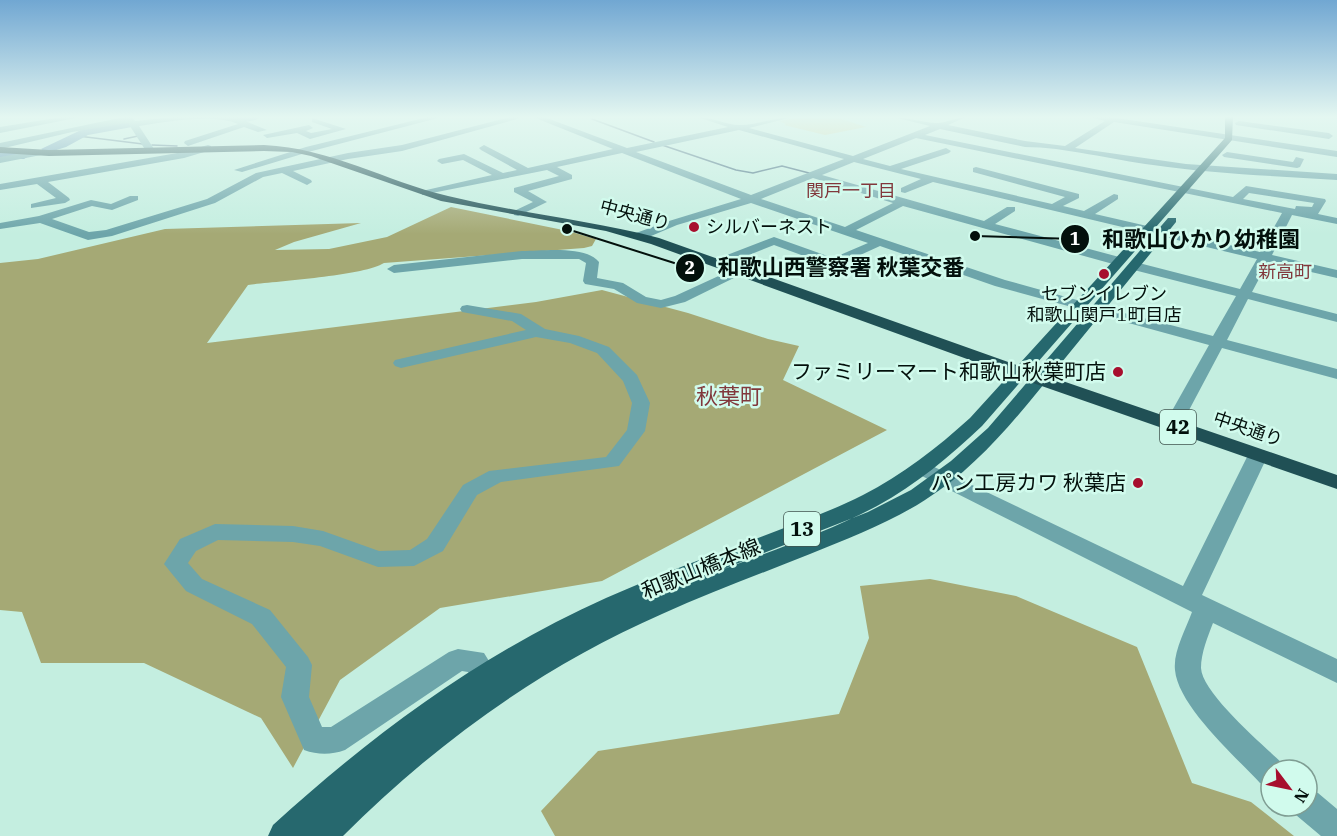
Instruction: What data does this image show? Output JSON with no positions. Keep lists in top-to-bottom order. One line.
{"streets":{"highway":["中央通り","42"],"main road":["13","和歌山橋本線"]},"crossings":[["中央通り","和歌山橋本線"]],"districts":["関戸一丁目","新高町","秋葉町"],"places":["シルバーネスト","和歌山西警察署 秋葉交番","和歌山ひかり幼稚園","セブンイレブン 和歌山関戸1町目店","ファミリーマート和歌山秋葉町店","パン工房カワ 秋葉店"],"north":"bottom right"}
